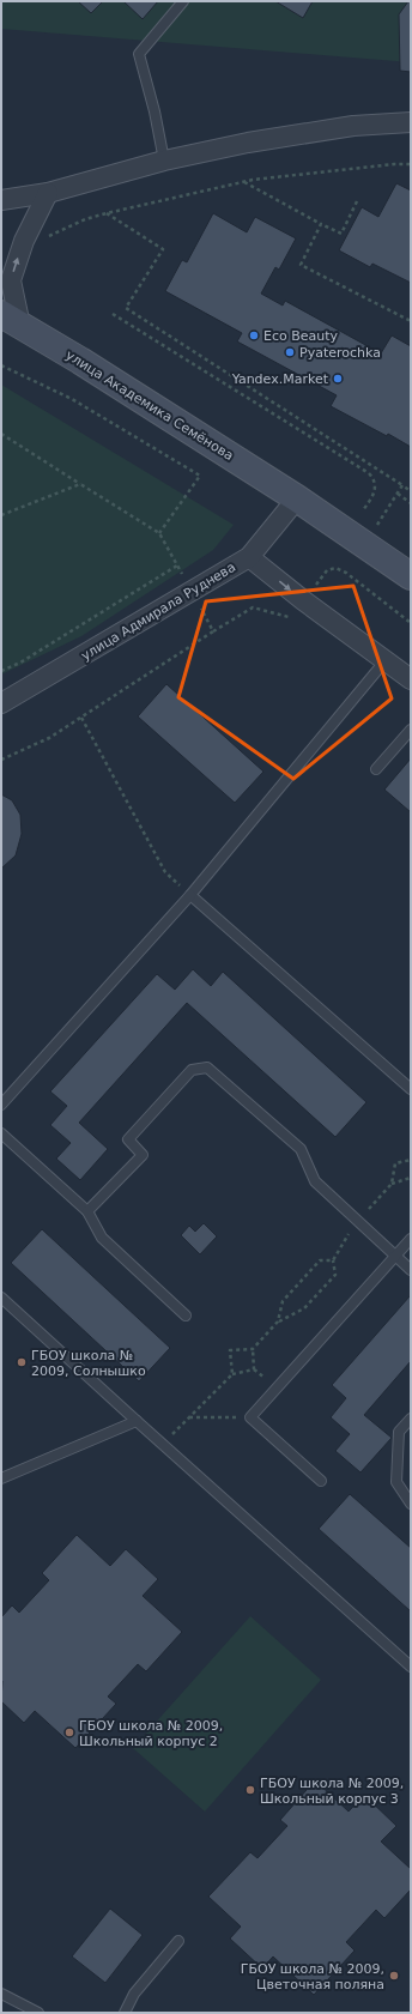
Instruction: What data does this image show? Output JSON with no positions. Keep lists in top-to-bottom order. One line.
{"streets":{"main road":["улица Академика Семёнова"],"street":["улица Адмирала Руднева"]},"crossings":[["улица Академика Семёнова","улица Адмирала Руднева"]],"places":["Eco Beauty","Pyaterochka","Yandex.Market","ГБОУ школа № 2009, Солнышко","ГБОУ школа № 2009, Школьный корпус 2","ГБОУ школа № 2009, Школьный корпус 3","ГБОУ школа № 2009, Цветочная поляна"]}
